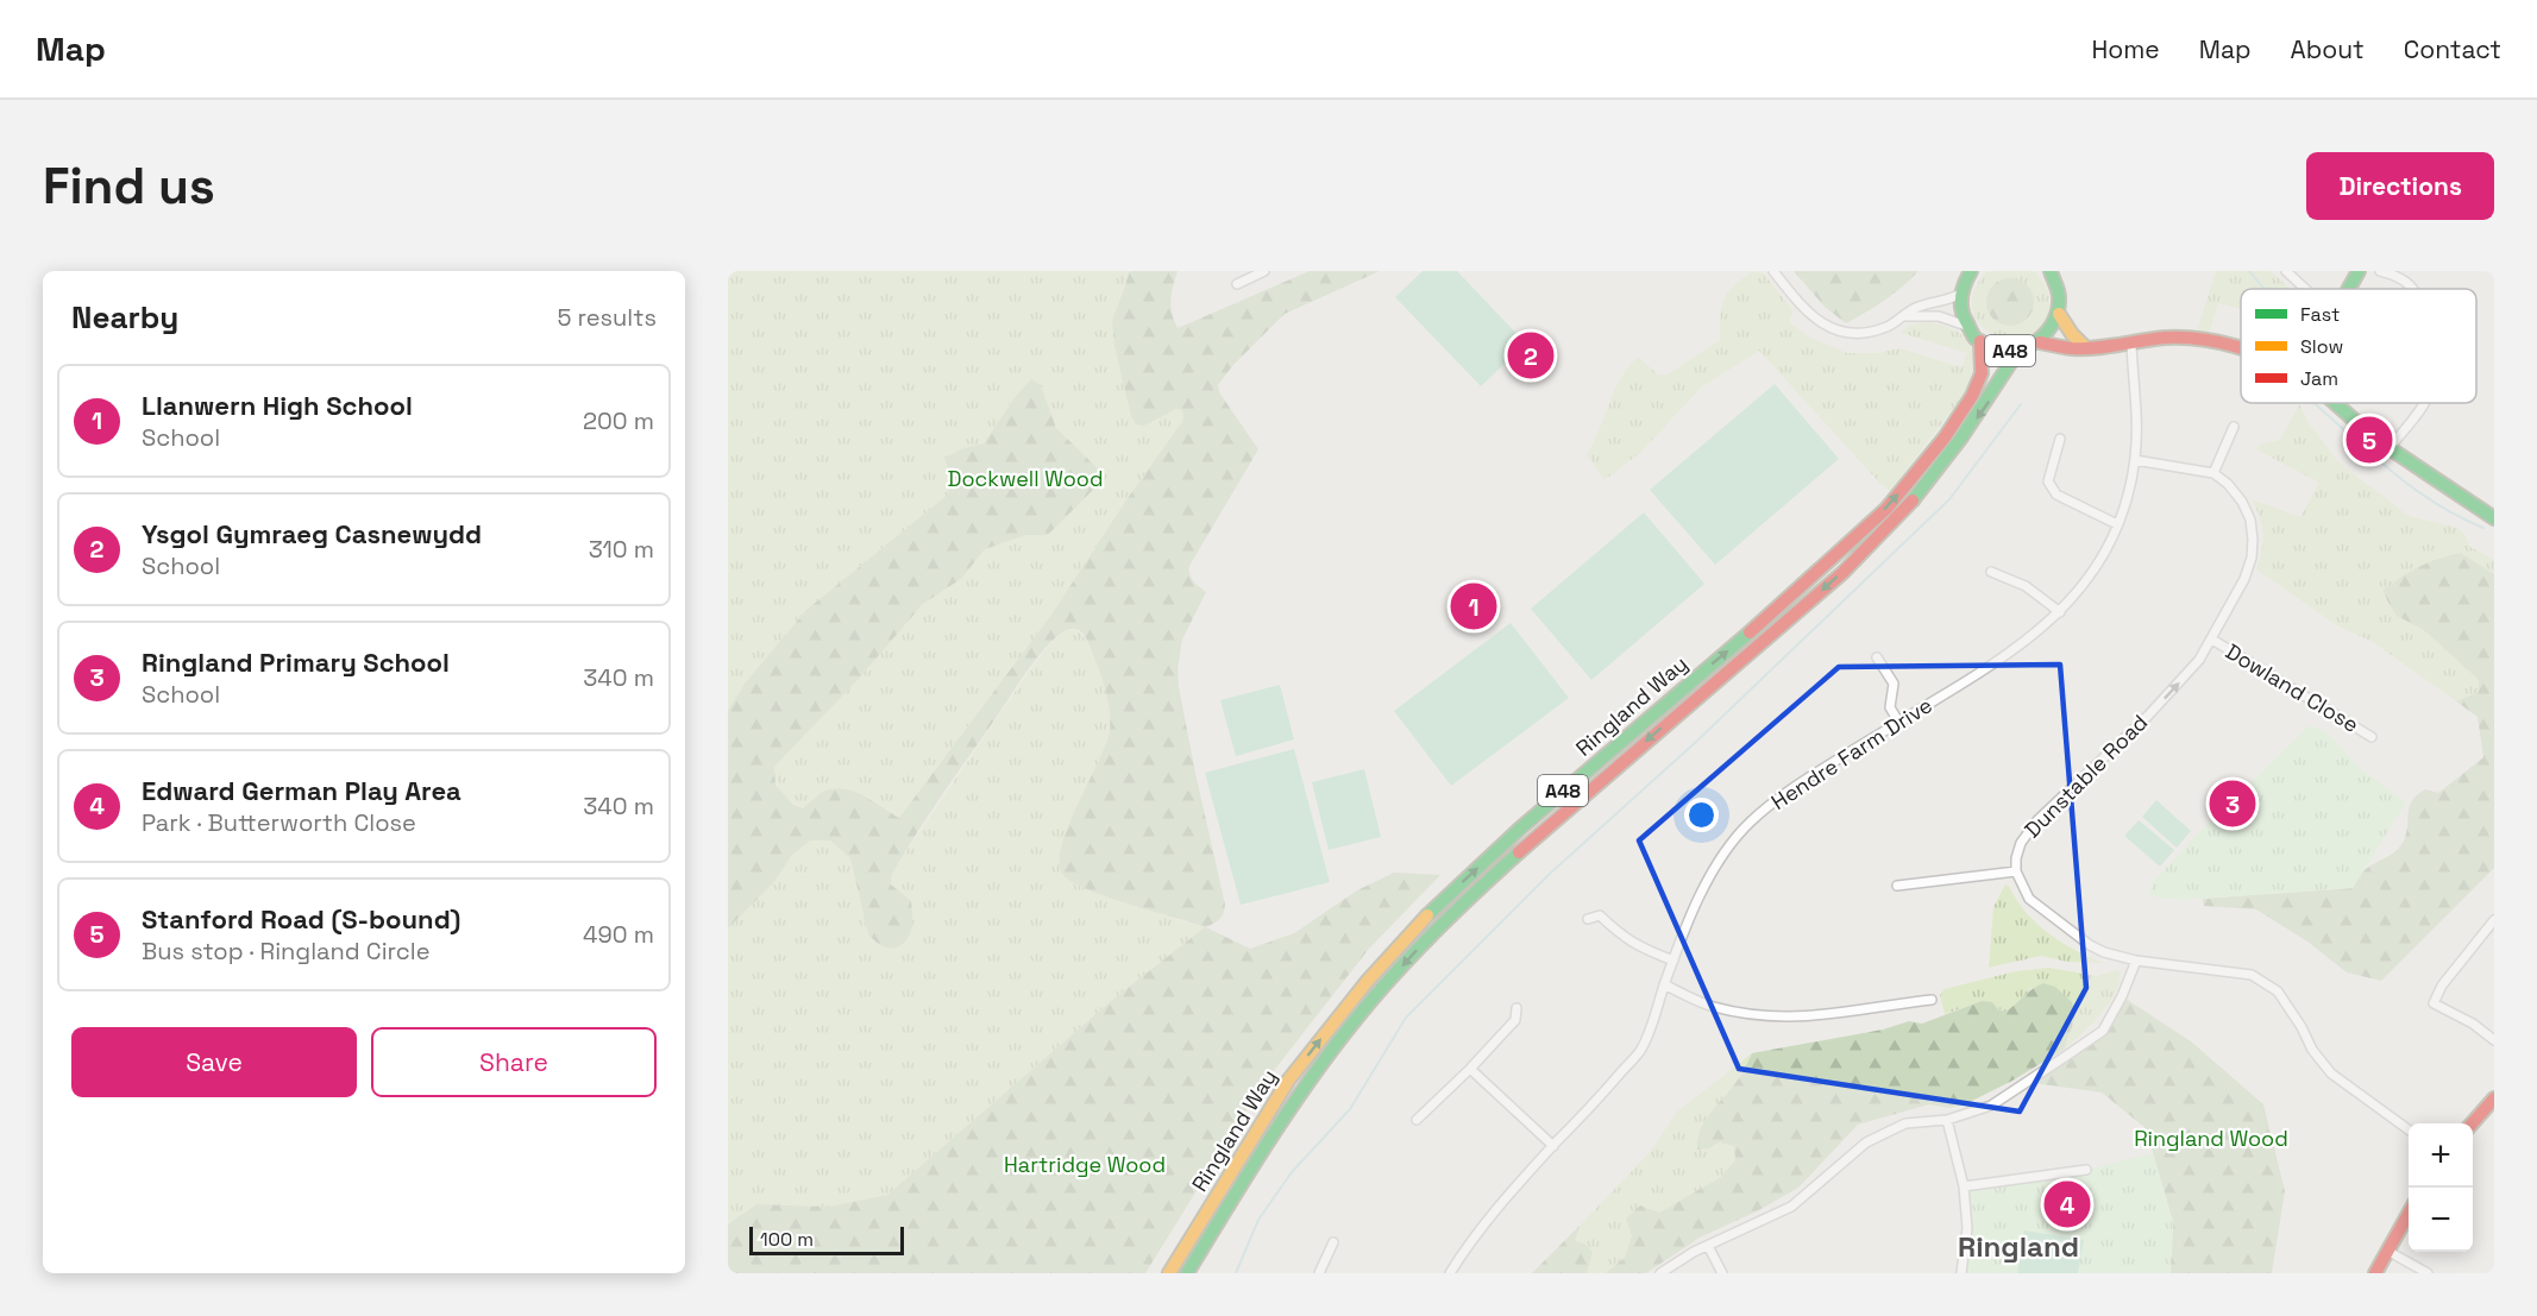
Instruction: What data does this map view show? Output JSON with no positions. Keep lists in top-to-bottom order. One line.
{"streets":{"main road":["A48","Ringland Way"],"street":["Dowland Close","Hendre Farm Drive","Dunstable Road"]},"crossings":[["A48","Ringland Way"],["Dowland Close","Dunstable Road"]],"one_way":["Dunstable Road"],"districts":["Ringland"],"parks":["Dockwell Wood","Ringland Wood","Hartridge Wood"],"legend":["Fast","Slow","Jam"],"scale_bar":"100 m","page":{"header":"Map","nav":["Home","Map","About","Contact"],"buttons":["Directions",["Save","Share"]],"title":"Find us","heading":["Nearby","5 results"],"pins":["2","5","1","3","4"],"list":[{"mark":"1","name":"Llanwern High School","note":"School","value":"200 m"},{"mark":"2","name":"Ysgol Gymraeg Casnewydd","note":"School","value":"310 m"},{"mark":"3","name":"Ringland Primary School","note":"School","value":"340 m"},{"mark":"4","name":"Edward German Play Area","note":"Park · Butterworth Close","value":"340 m"},{"mark":"5","name":"Stanford Road (S-bound)","note":"Bus stop · Ringland Circle","value":"490 m"}],"map_buttons":["+","−"],"scale":"100 m"}}
